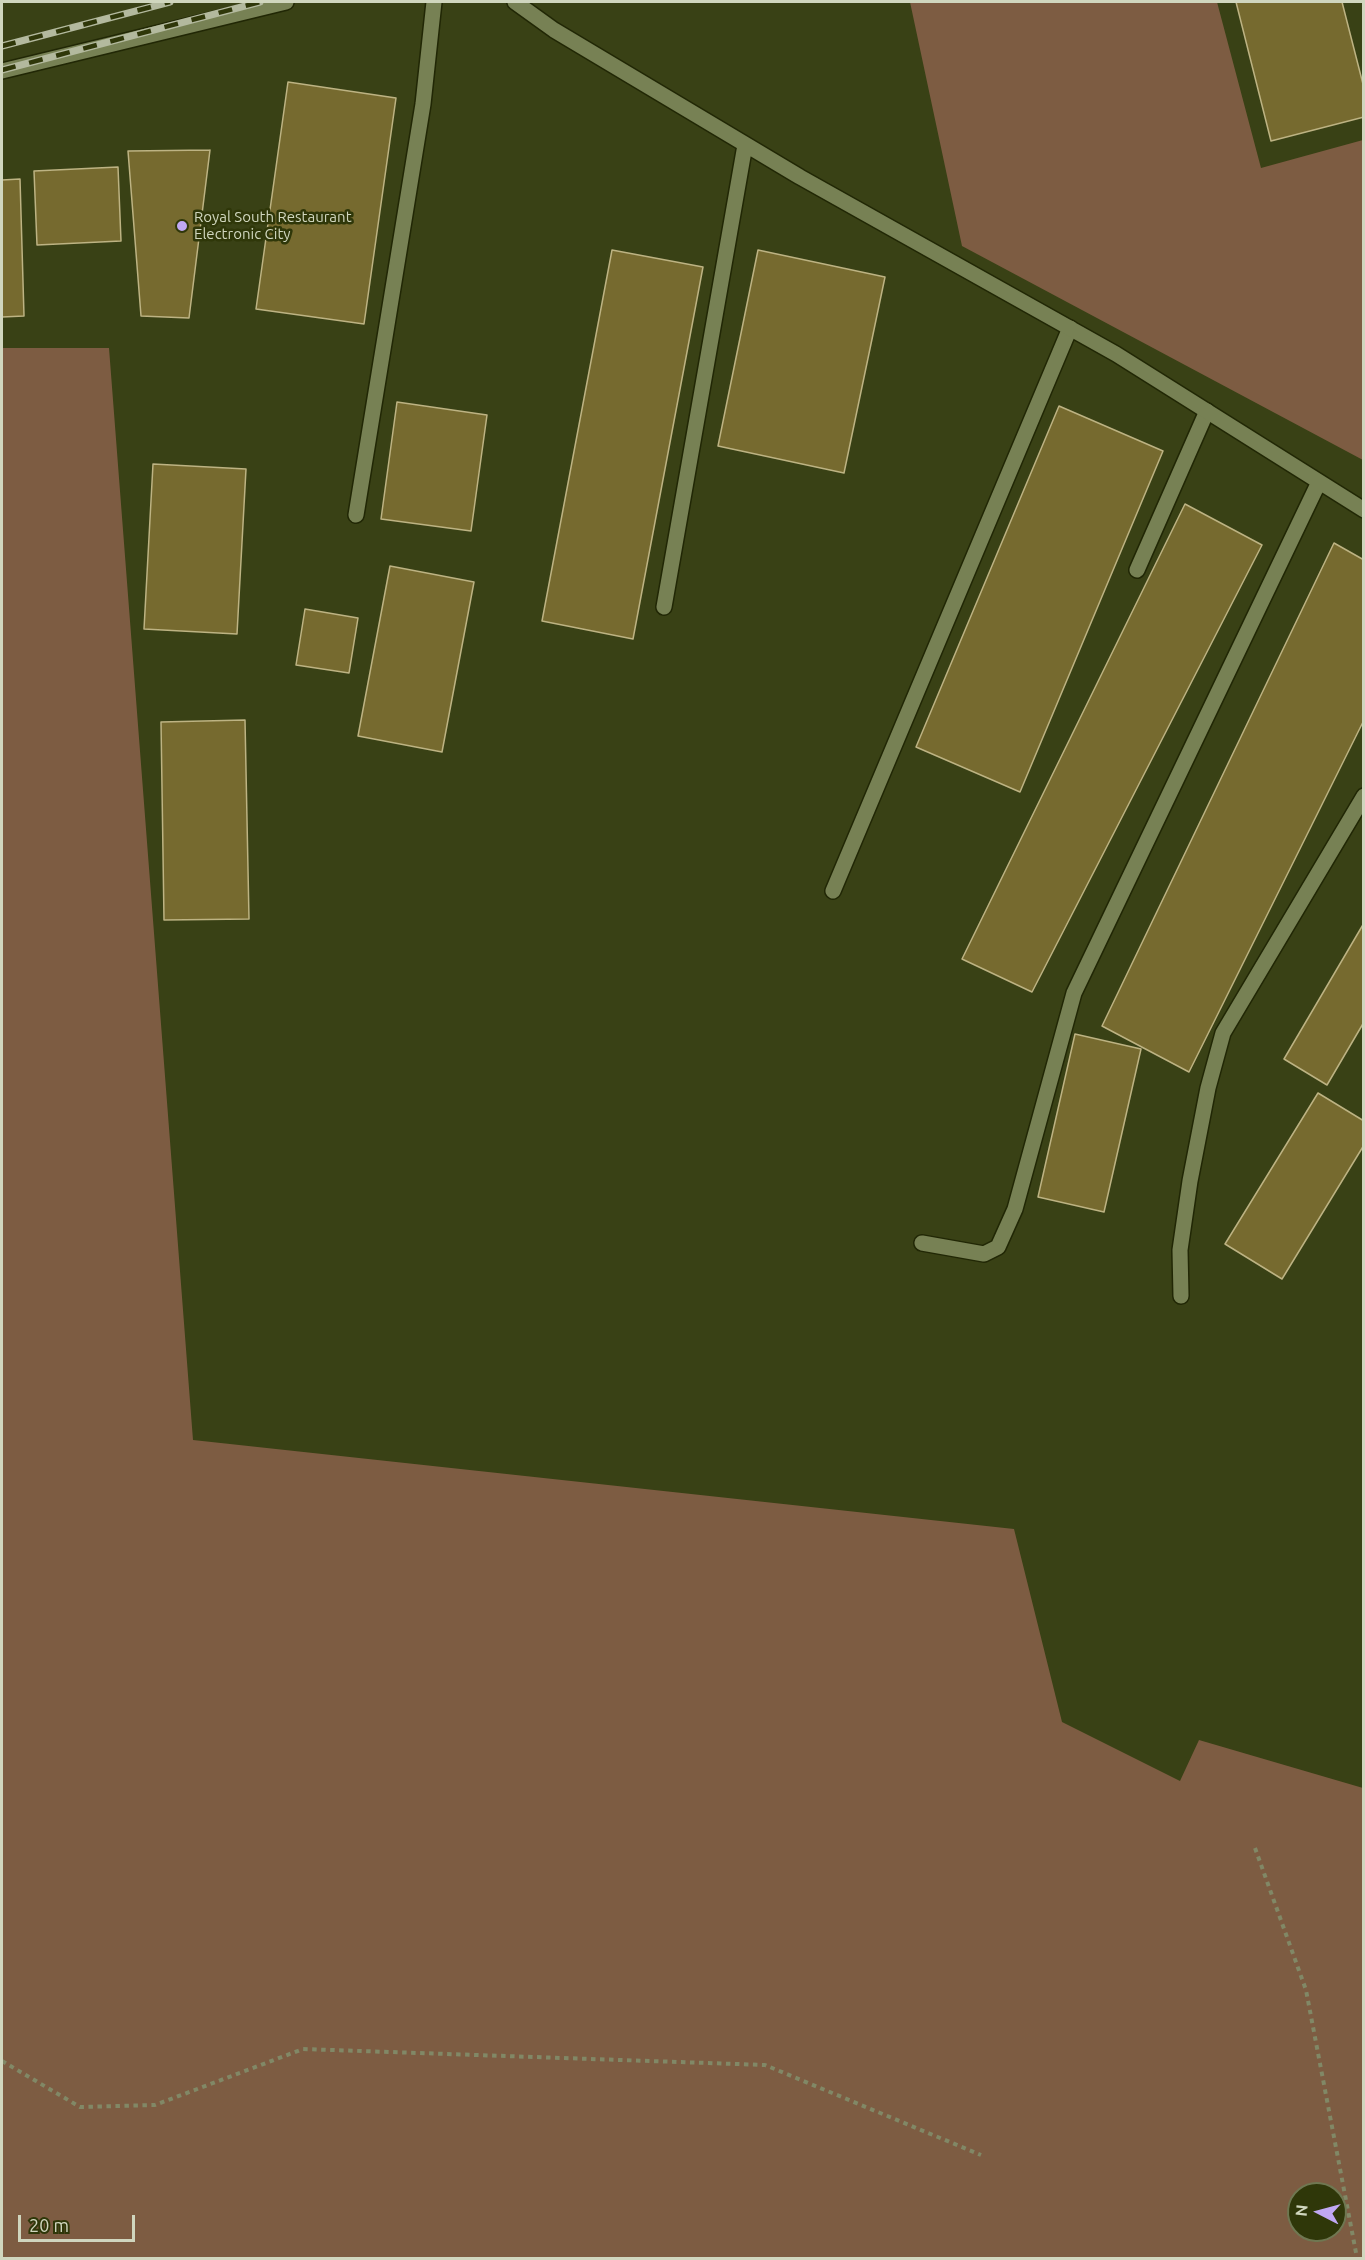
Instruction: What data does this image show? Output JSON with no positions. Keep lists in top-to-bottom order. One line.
{"places":["Royal South Restaurant Electronic City"],"scale_bar":"20 m","north":"left"}
